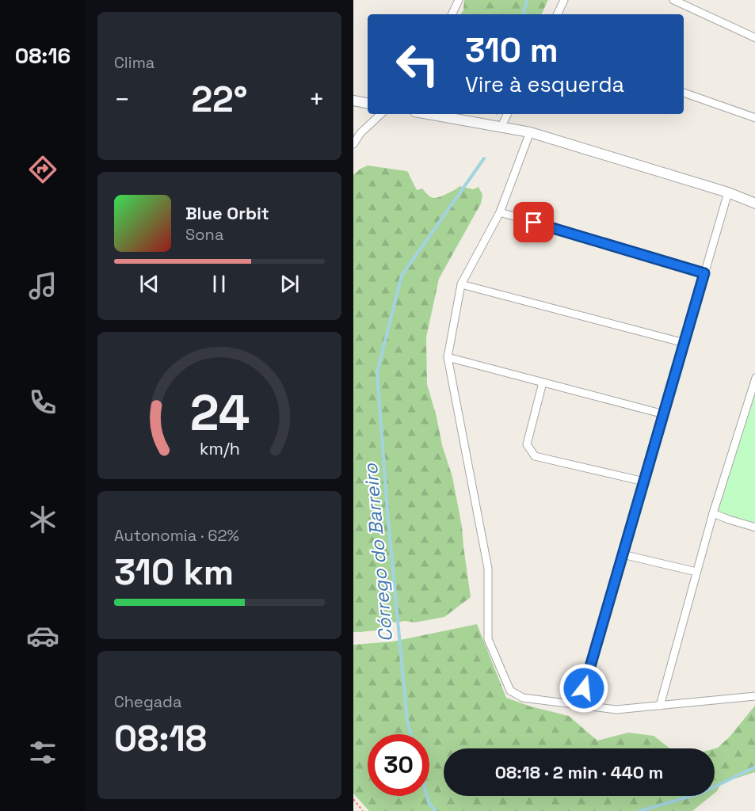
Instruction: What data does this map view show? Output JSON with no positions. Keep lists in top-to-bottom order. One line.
{"water":["Córrego do Barreiro"],"page":{"tabs":"08:16","tile":["Clima",["Autonomia · 62%","310 km"],["Chegada","08:18"]],"turn":["310 m","Vire à esquerda"],"heat":["−","22°","+"],"song":["Blue Orbit","Sona"],"limit":"30","trip":"08:18 · 2 min · 440 m","gauge":["24","km/h"]}}
